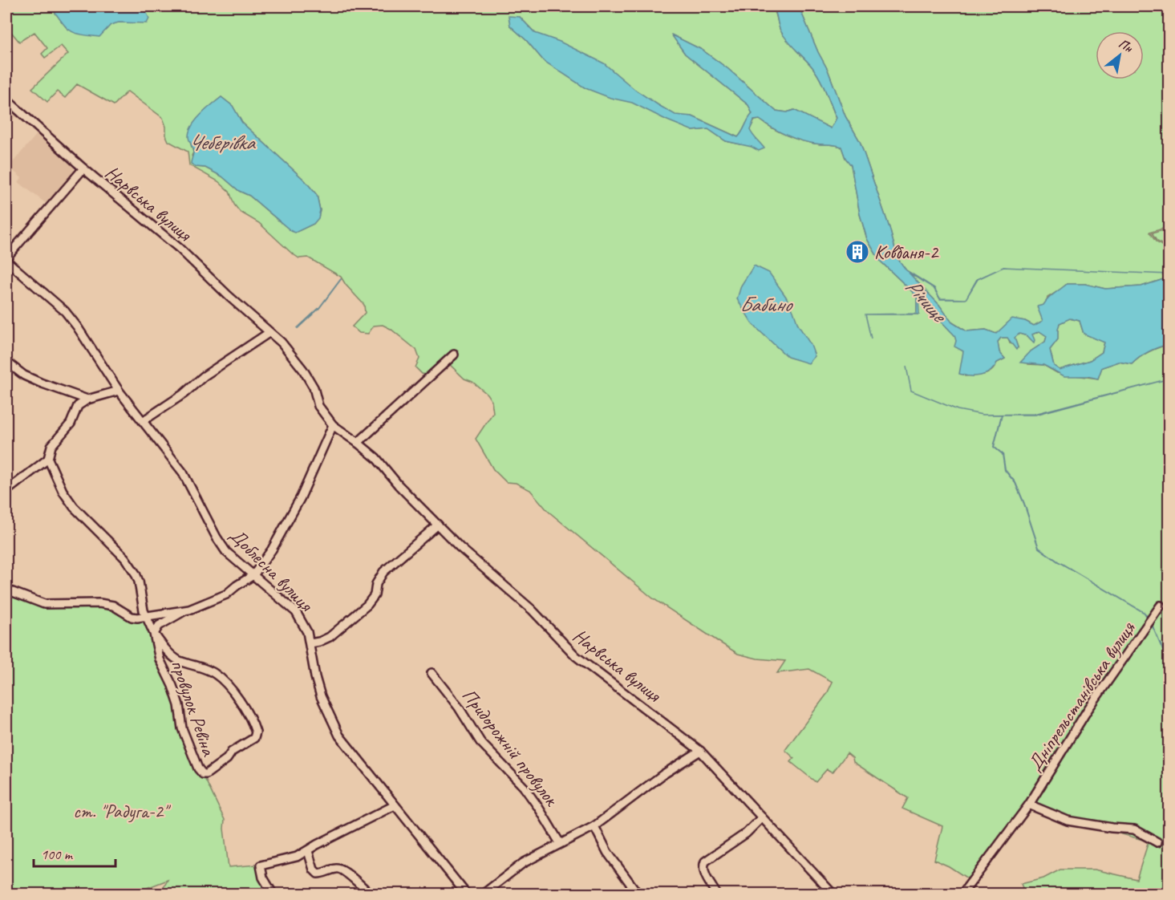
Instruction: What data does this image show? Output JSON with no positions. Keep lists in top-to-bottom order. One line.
{"streets":{"street":["Нарвська вулиця","Доблесна вулиця","Дніпрельстанівська вулиця","провулок Ревіна","Придорожній провулок"]},"water":["Чеберівка","Річище","Бабино"],"parks":["ст. \"Радуга-2\""],"places":{"building":["Ковбаня-2"]},"scale_bar":"100 m","north":"top right"}
